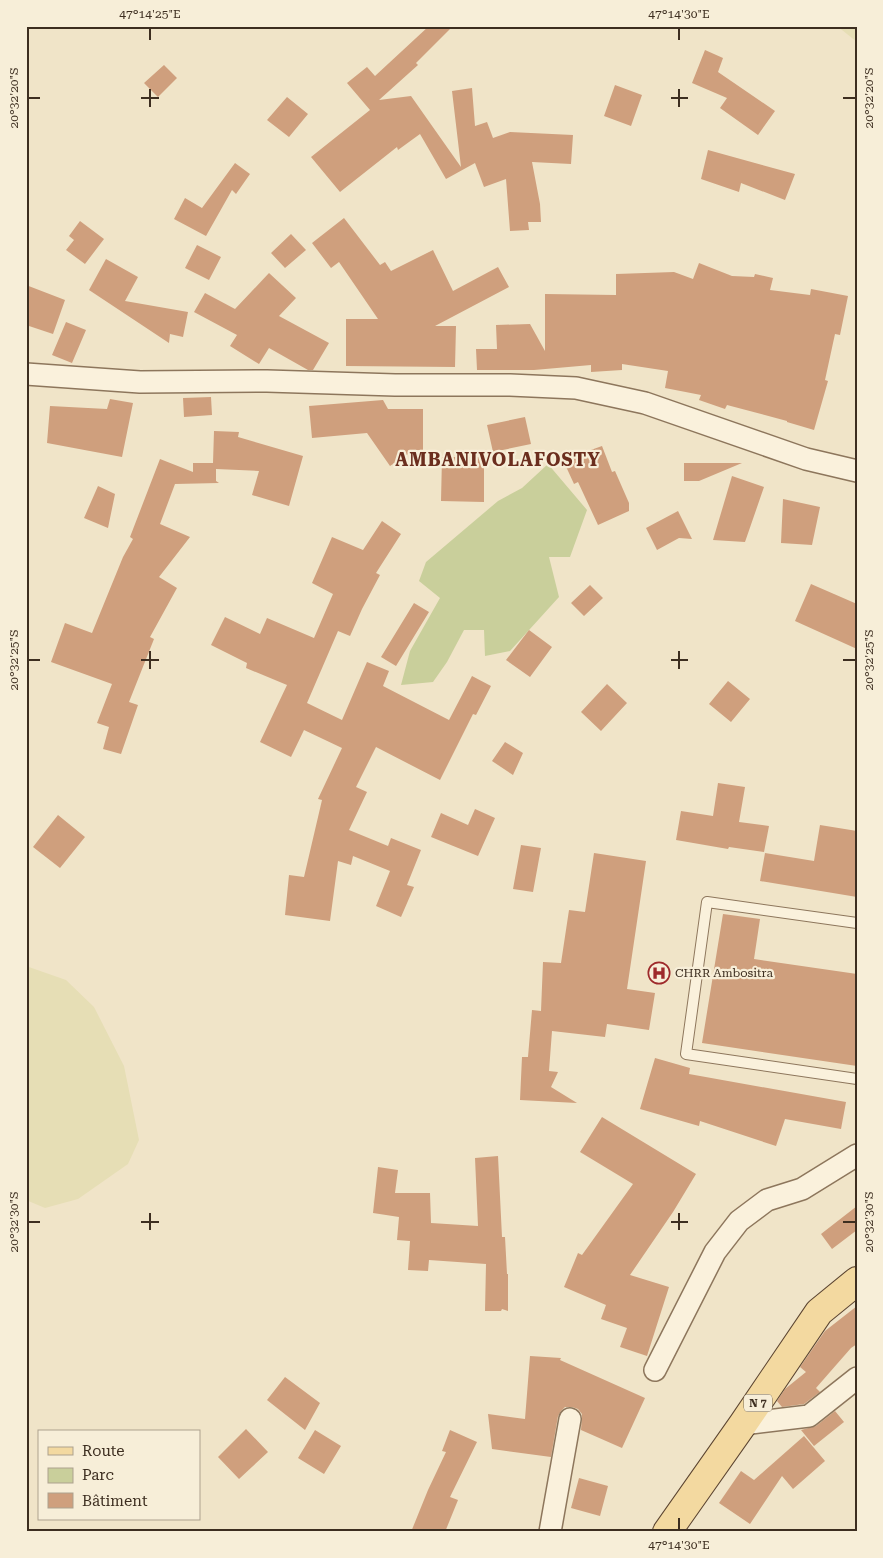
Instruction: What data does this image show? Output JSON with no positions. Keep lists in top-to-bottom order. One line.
{"streets":{"main road":["N 7"]},"districts":["AMBANIVOLAFOSTY"],"places":{"hospital":["CHRR Ambositra"]},"legend":["Route","Parc","Bâtiment"],"coordinates":["47°14'25\"E","47°14'30\"E","20°32'20\"S","20°32'25\"S","20°32'30\"S"]}
